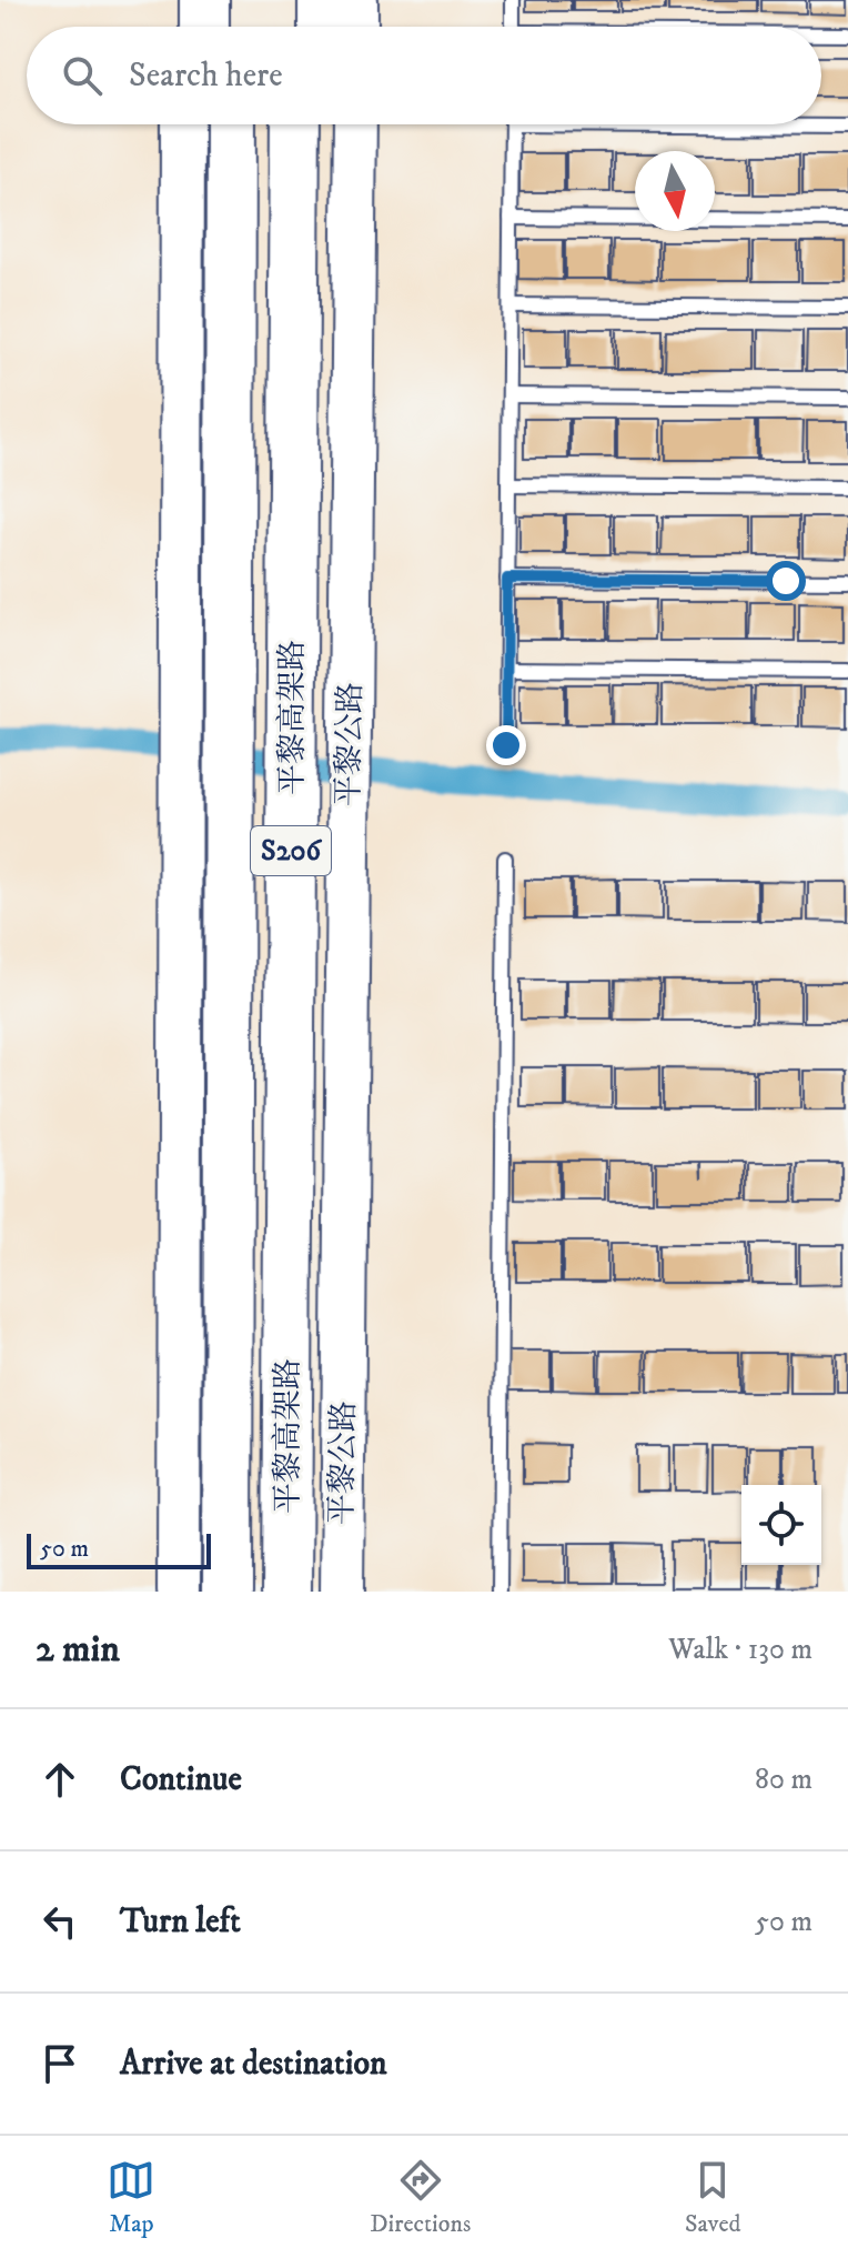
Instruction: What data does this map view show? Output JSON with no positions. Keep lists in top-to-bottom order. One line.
{"streets":{"highway":["平黎高架路","S206"],"main road":["平黎公路"]},"scale_bar":"50 m","north":"bottom","page":{"search":"Search here","scale":"50 m","heading":["2 min","Walk · 130 m"],"list":[["Continue","80 m"],["Turn left","50 m"],"Arrive at destination"],"nav":["Map","Directions","Saved"]}}
